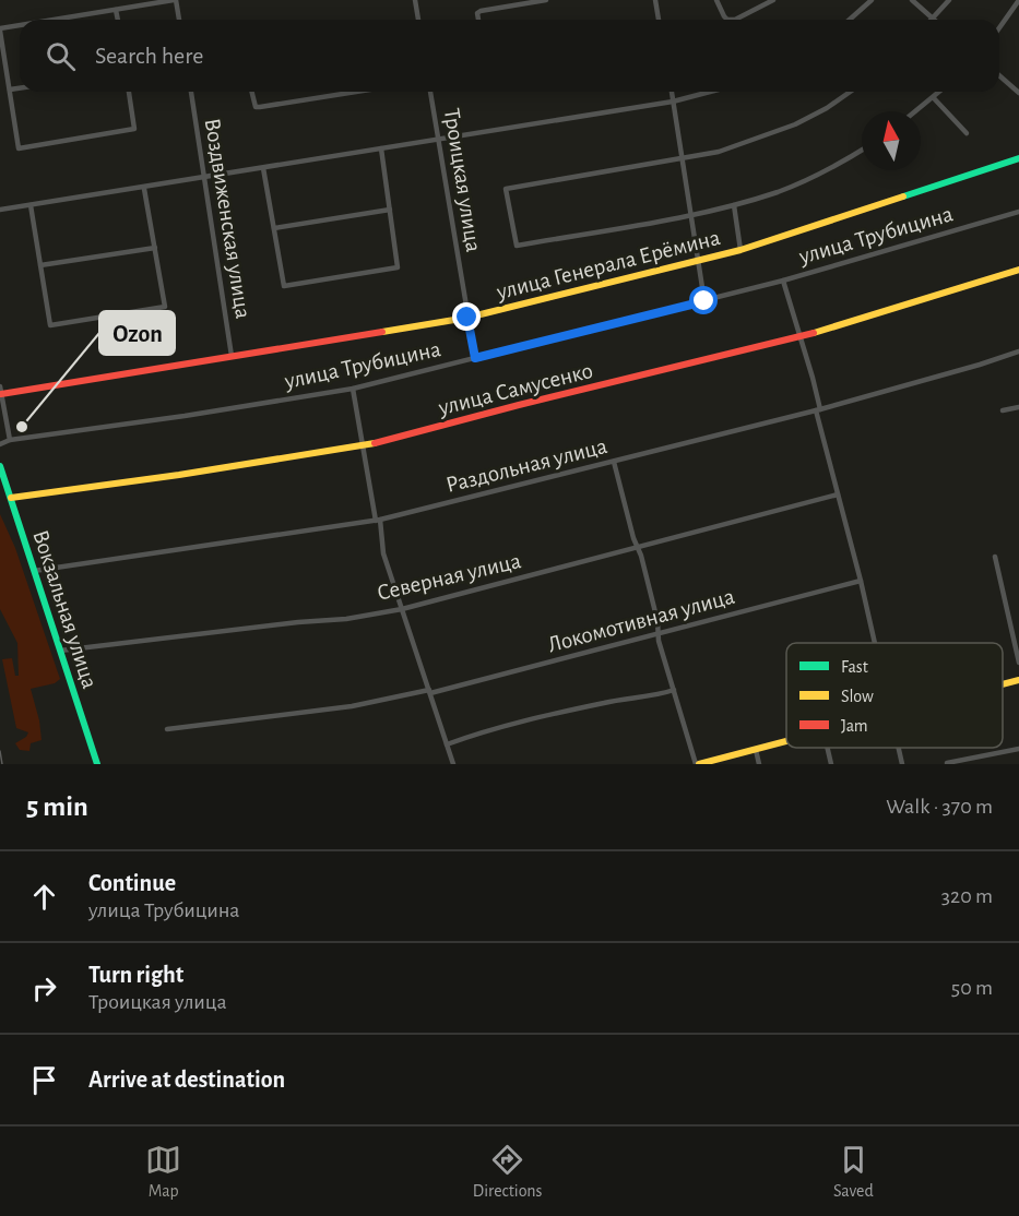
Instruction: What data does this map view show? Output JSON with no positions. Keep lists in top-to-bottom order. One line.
{"streets":{"street":["Троицкая улица","Воздвиженская улица","улица Трубицина","улица Генерала Ерёмина","улица Самусенко","Раздольная улица","Северная улица","Вокзальная улица","Локомотивная улица"]},"crossings":[["Троицкая улица","улица Трубицина"],["Троицкая улица","улица Генерала Ерёмина"],["Воздвиженская улица","улица Генерала Ерёмина"],["улица Самусенко","Вокзальная улица"],["Раздольная улица","Вокзальная улица"],["Северная улица","Вокзальная улица"]],"places":["Ozon"],"legend":["Fast","Slow","Jam"],"north":"top","page":{"search":"Search here","heading":["5 min","Walk · 370 m"],"list":[["Continue","улица Трубицина","320 m"],["Turn right","Троицкая улица","50 m"],"Arrive at destination"],"nav":["Map","Directions","Saved"]}}
